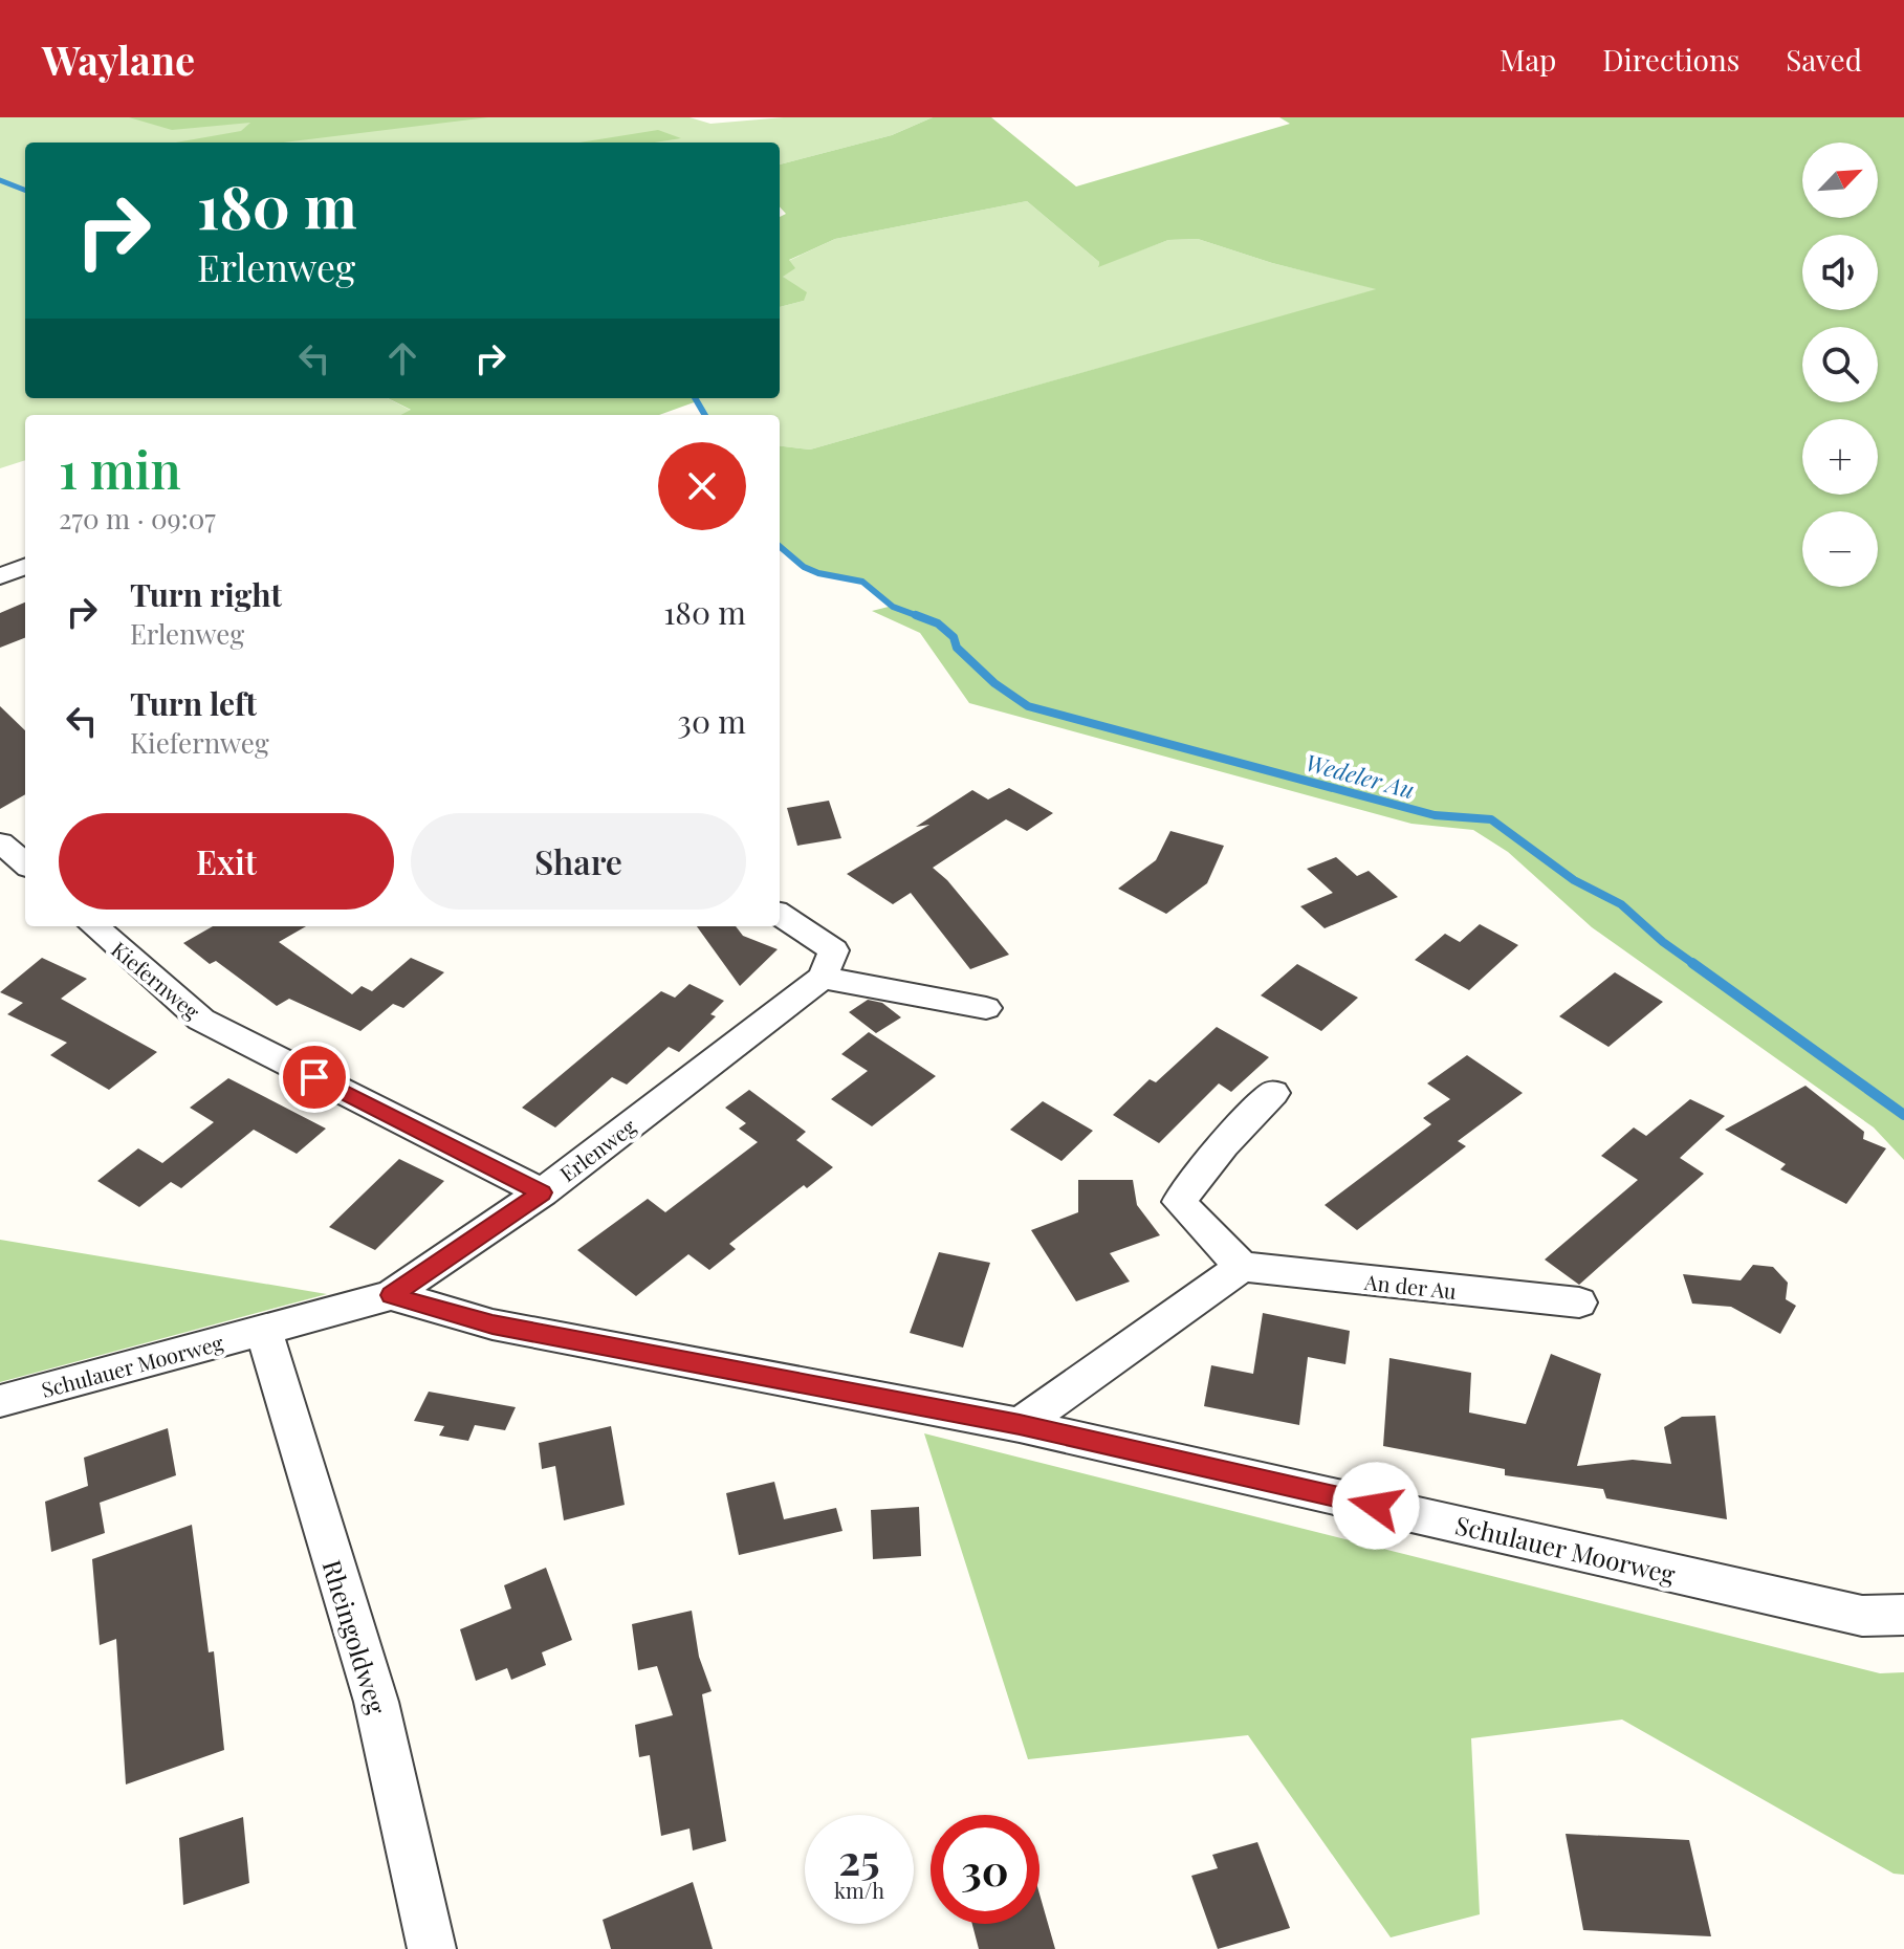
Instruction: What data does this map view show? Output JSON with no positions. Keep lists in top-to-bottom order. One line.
{"streets":{"street":["Kiefernweg","Erlenweg","An der Au","Schulauer Moorweg","Rheingoldweg"]},"crossings":[["Kiefernweg","Erlenweg"],["Erlenweg","Schulauer Moorweg"],["Erlenweg","Rheingoldweg"],["Schulauer Moorweg","Rheingoldweg"]],"water":["Wedeler Au"],"north":"top right","page":{"header":"Waylane","nav":["Map","Directions","Saved"],"map_buttons":["+","−"],"turn":["180 m","Erlenweg"],"heading":["1 min","270 m · 09:07"],"list":[{"name":"Turn right","note":"Erlenweg","value":"180 m"},{"name":"Turn left","note":"Kiefernweg","value":"30 m"}],"buttons":["Exit","Share"],"speed":"25 km/h","limit":"30"}}
